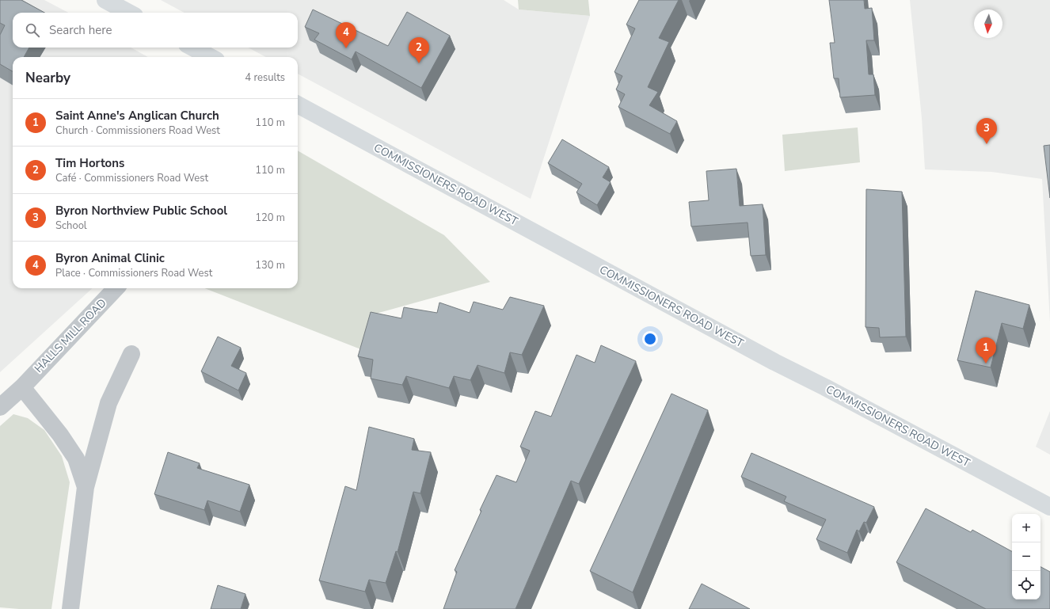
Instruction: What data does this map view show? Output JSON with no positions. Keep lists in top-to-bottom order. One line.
{"streets":{"main road":["COMMISSIONERS ROAD WEST"],"street":["HALLS MILL ROAD"]},"north":"bottom","page":{"search":"Search here","pins":["4","2","3","1"],"heading":["Nearby","4 results"],"list":[{"mark":"1","name":"Saint Anne's Anglican Church","note":"Church · Commissioners Road West","value":"110 m"},{"mark":"2","name":"Tim Hortons","note":"Café · Commissioners Road West","value":"110 m"},{"mark":"3","name":"Byron Northview Public School","note":"School","value":"120 m"},{"mark":"4","name":"Byron Animal Clinic","note":"Place · Commissioners Road West","value":"130 m"}],"map_buttons":["+","−"]}}
